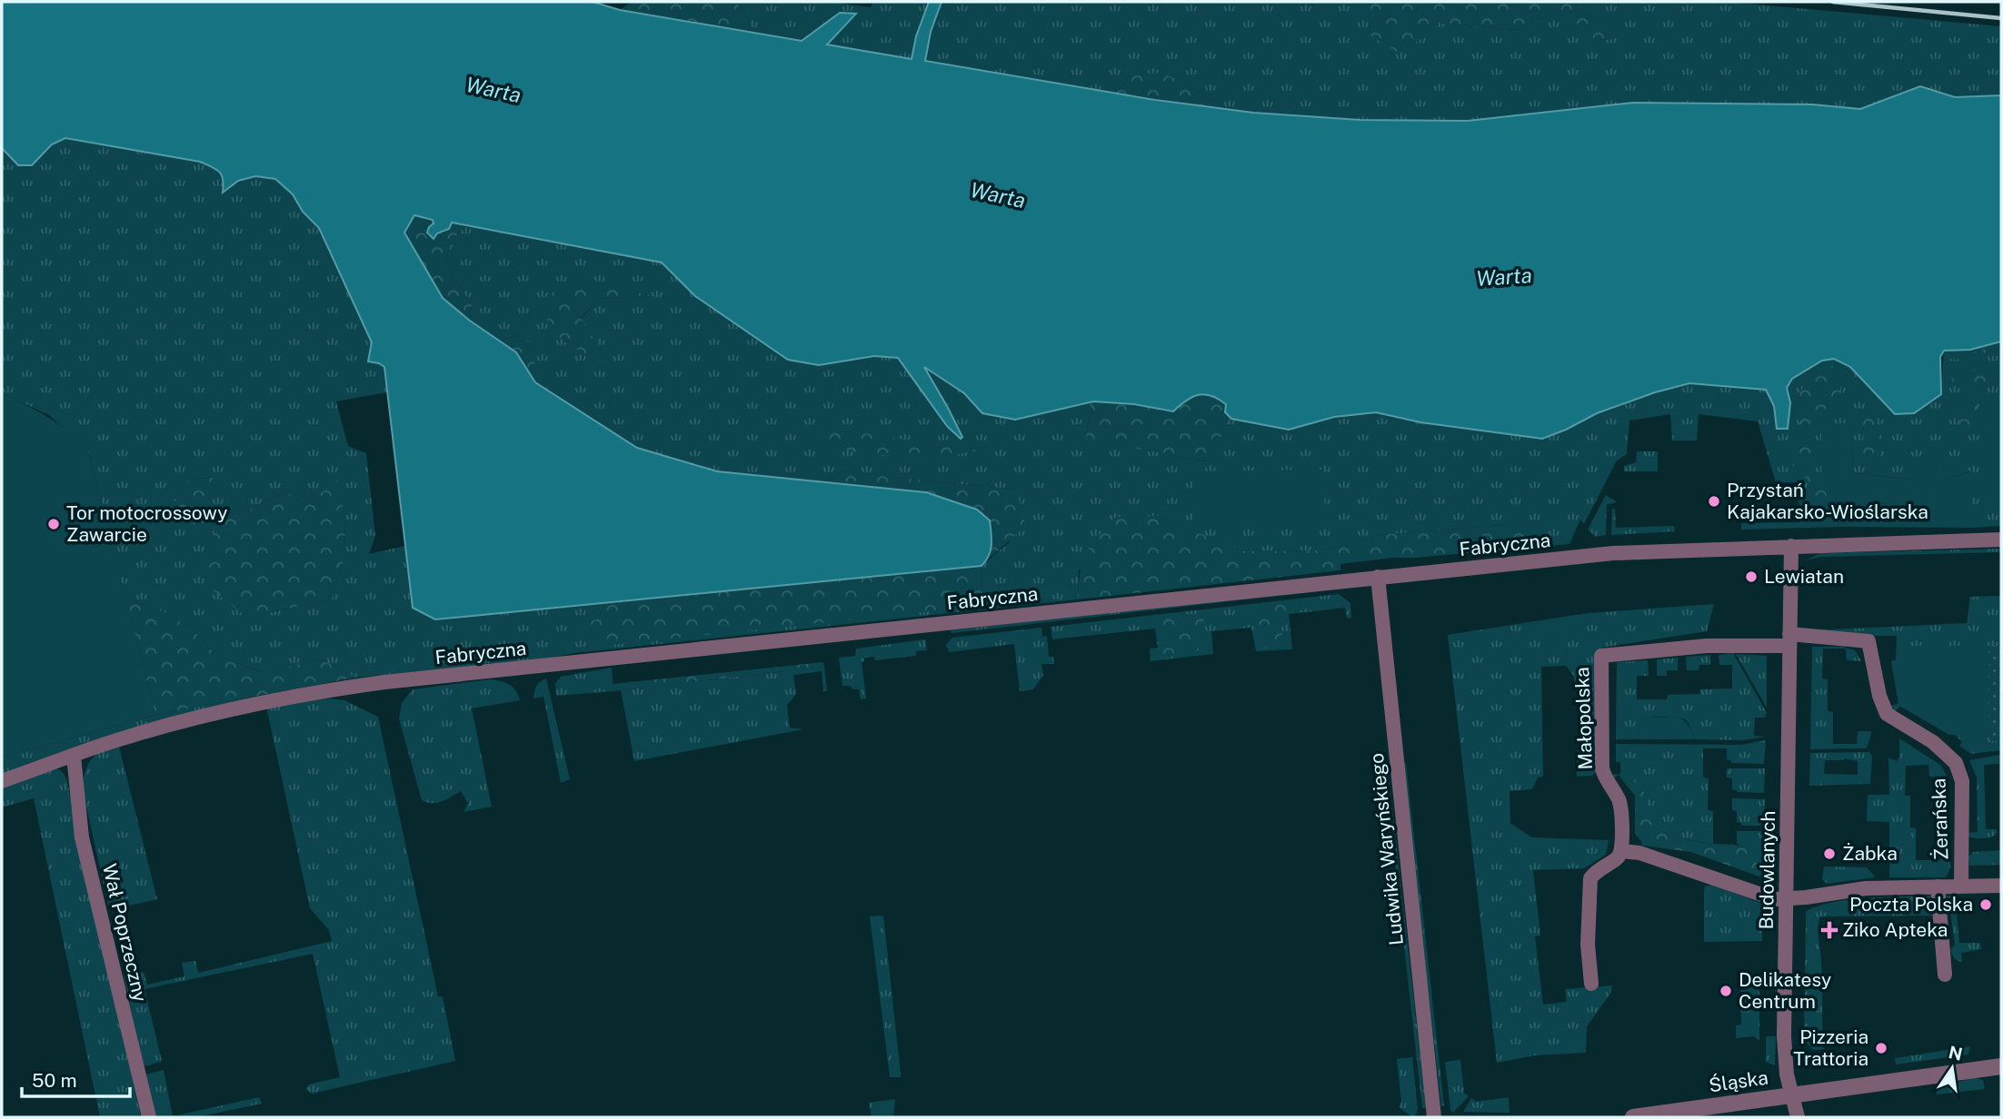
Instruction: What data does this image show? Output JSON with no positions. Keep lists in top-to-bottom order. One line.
{"streets":{"street":["Fabryczna","Małopolska","Żerańska","Ludwika Waryńskiego","Budowlanych","Wał Poprzeczny","Śląska"]},"crossings":[["Fabryczna","Ludwika Waryńskiego"],["Fabryczna","Budowlanych"],["Fabryczna","Wał Poprzeczny"],["Małopolska","Żerańska"],["Małopolska","Budowlanych"],["Żerańska","Budowlanych"],["Budowlanych","Śląska"]],"water":["Warta"],"places":{"other":["Przystań Kajakarsko-Wioślarska","Tor motocrossowy Zawarcie","Lewiatan","Żabka","Poczta Polska","Delikatesy Centrum","Pizzeria Trattoria"],"health":["Ziko Apteka"]},"scale_bar":"50 m","north":"top"}
